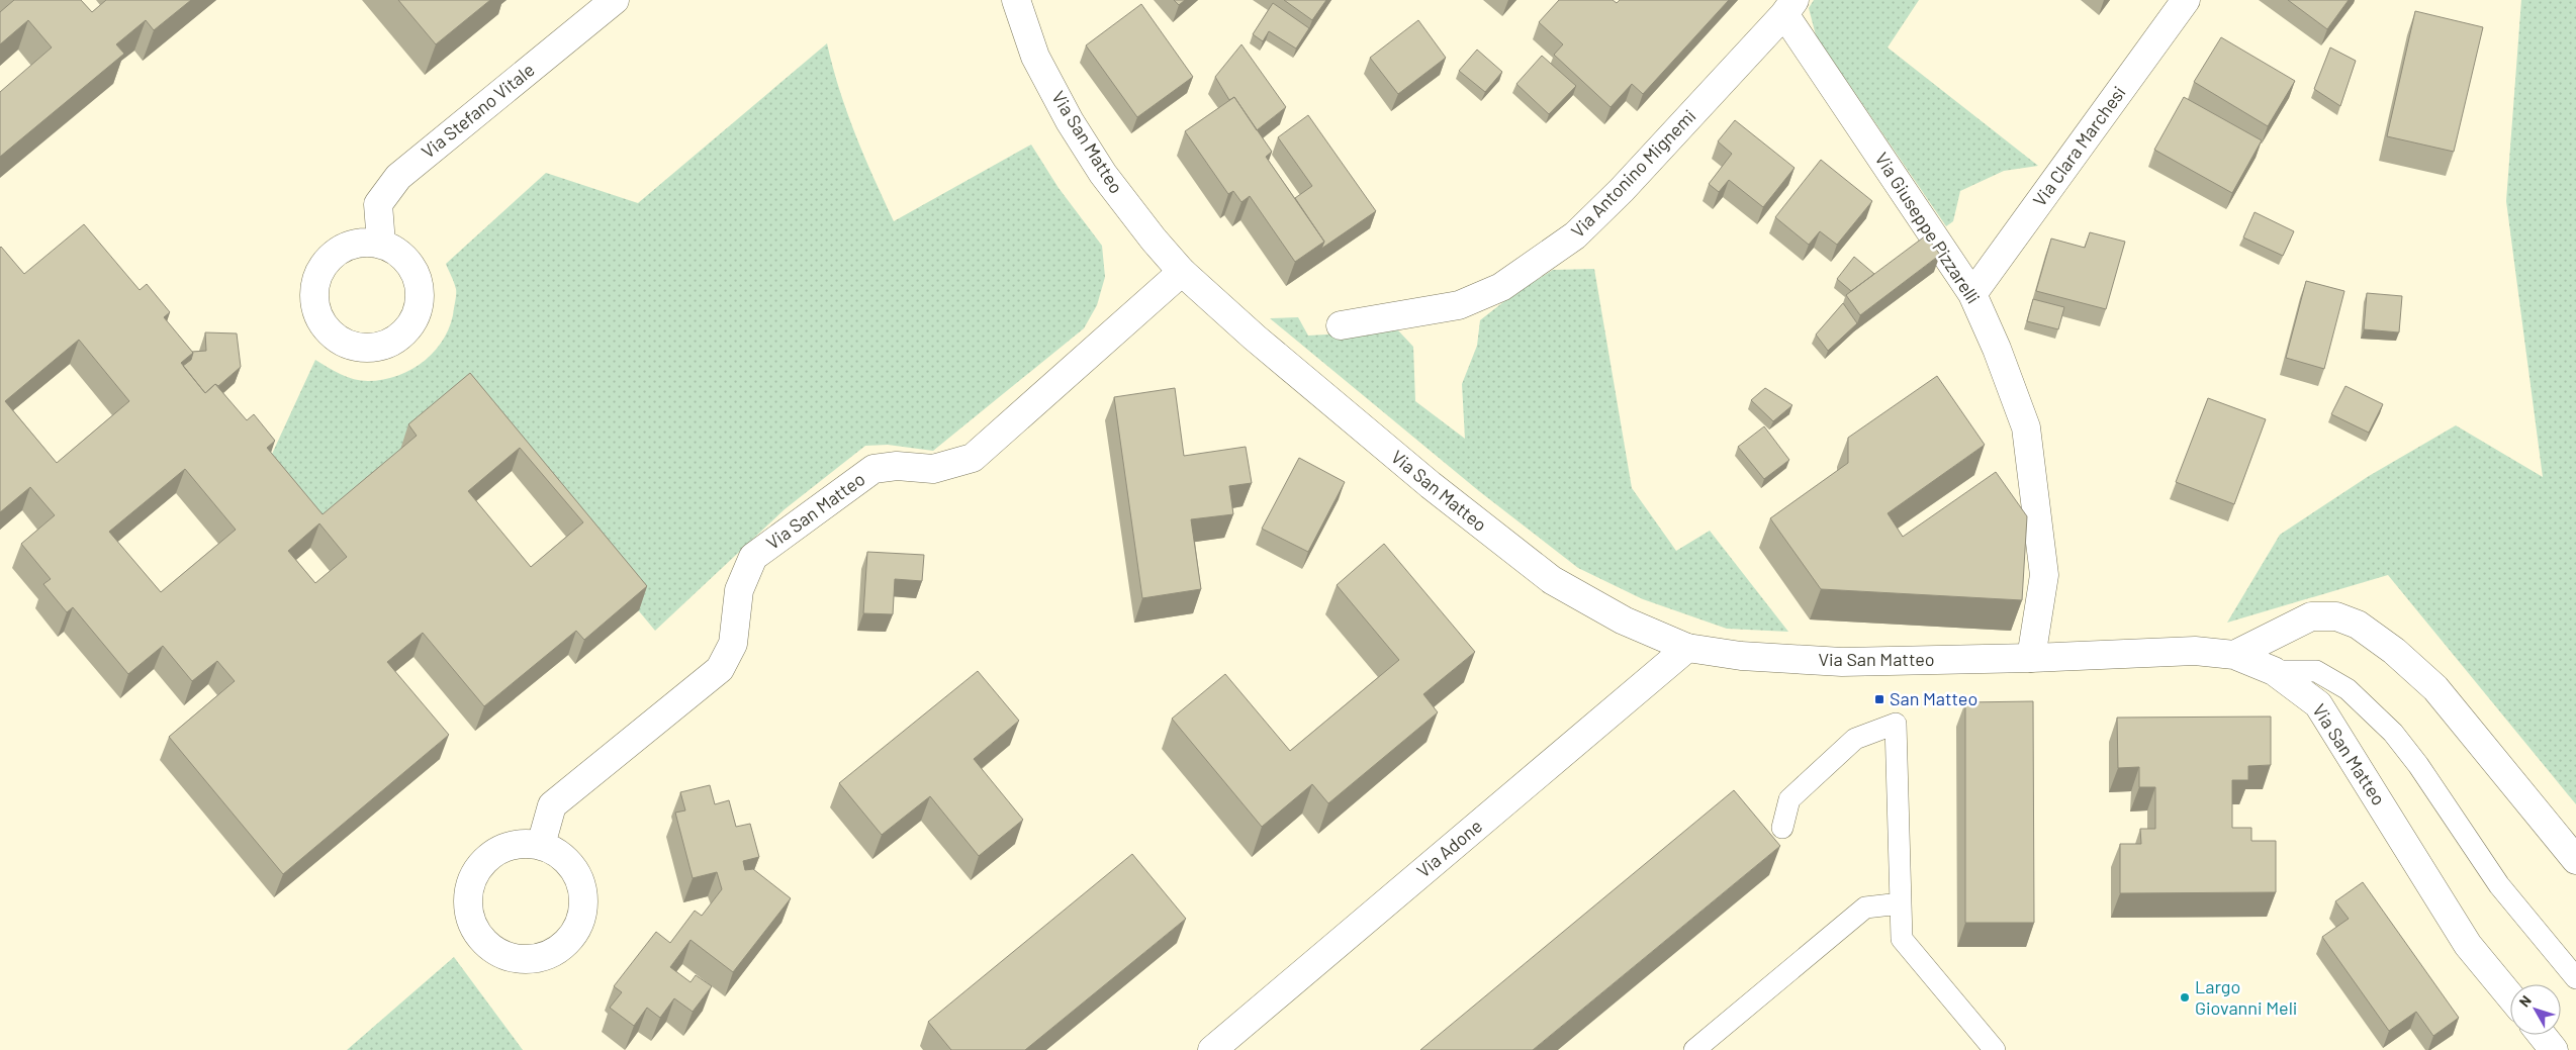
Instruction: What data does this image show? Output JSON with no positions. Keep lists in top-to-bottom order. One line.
{"streets":{"street":["Via Stefano Vitale","Via San Matteo","Via Clara Marchesi","Via Antonino Mignemi","Via Giuseppe Pizzarelli","Via Adone"]},"crossings":[["Via San Matteo","Via Giuseppe Pizzarelli"],["Via San Matteo","Via Adone"],["Via Clara Marchesi","Via Giuseppe Pizzarelli"],["Via Antonino Mignemi","Via Giuseppe Pizzarelli"]],"places":{"transit":["San Matteo"],"other":["Largo Giovanni Meli"]},"north":"top left"}
